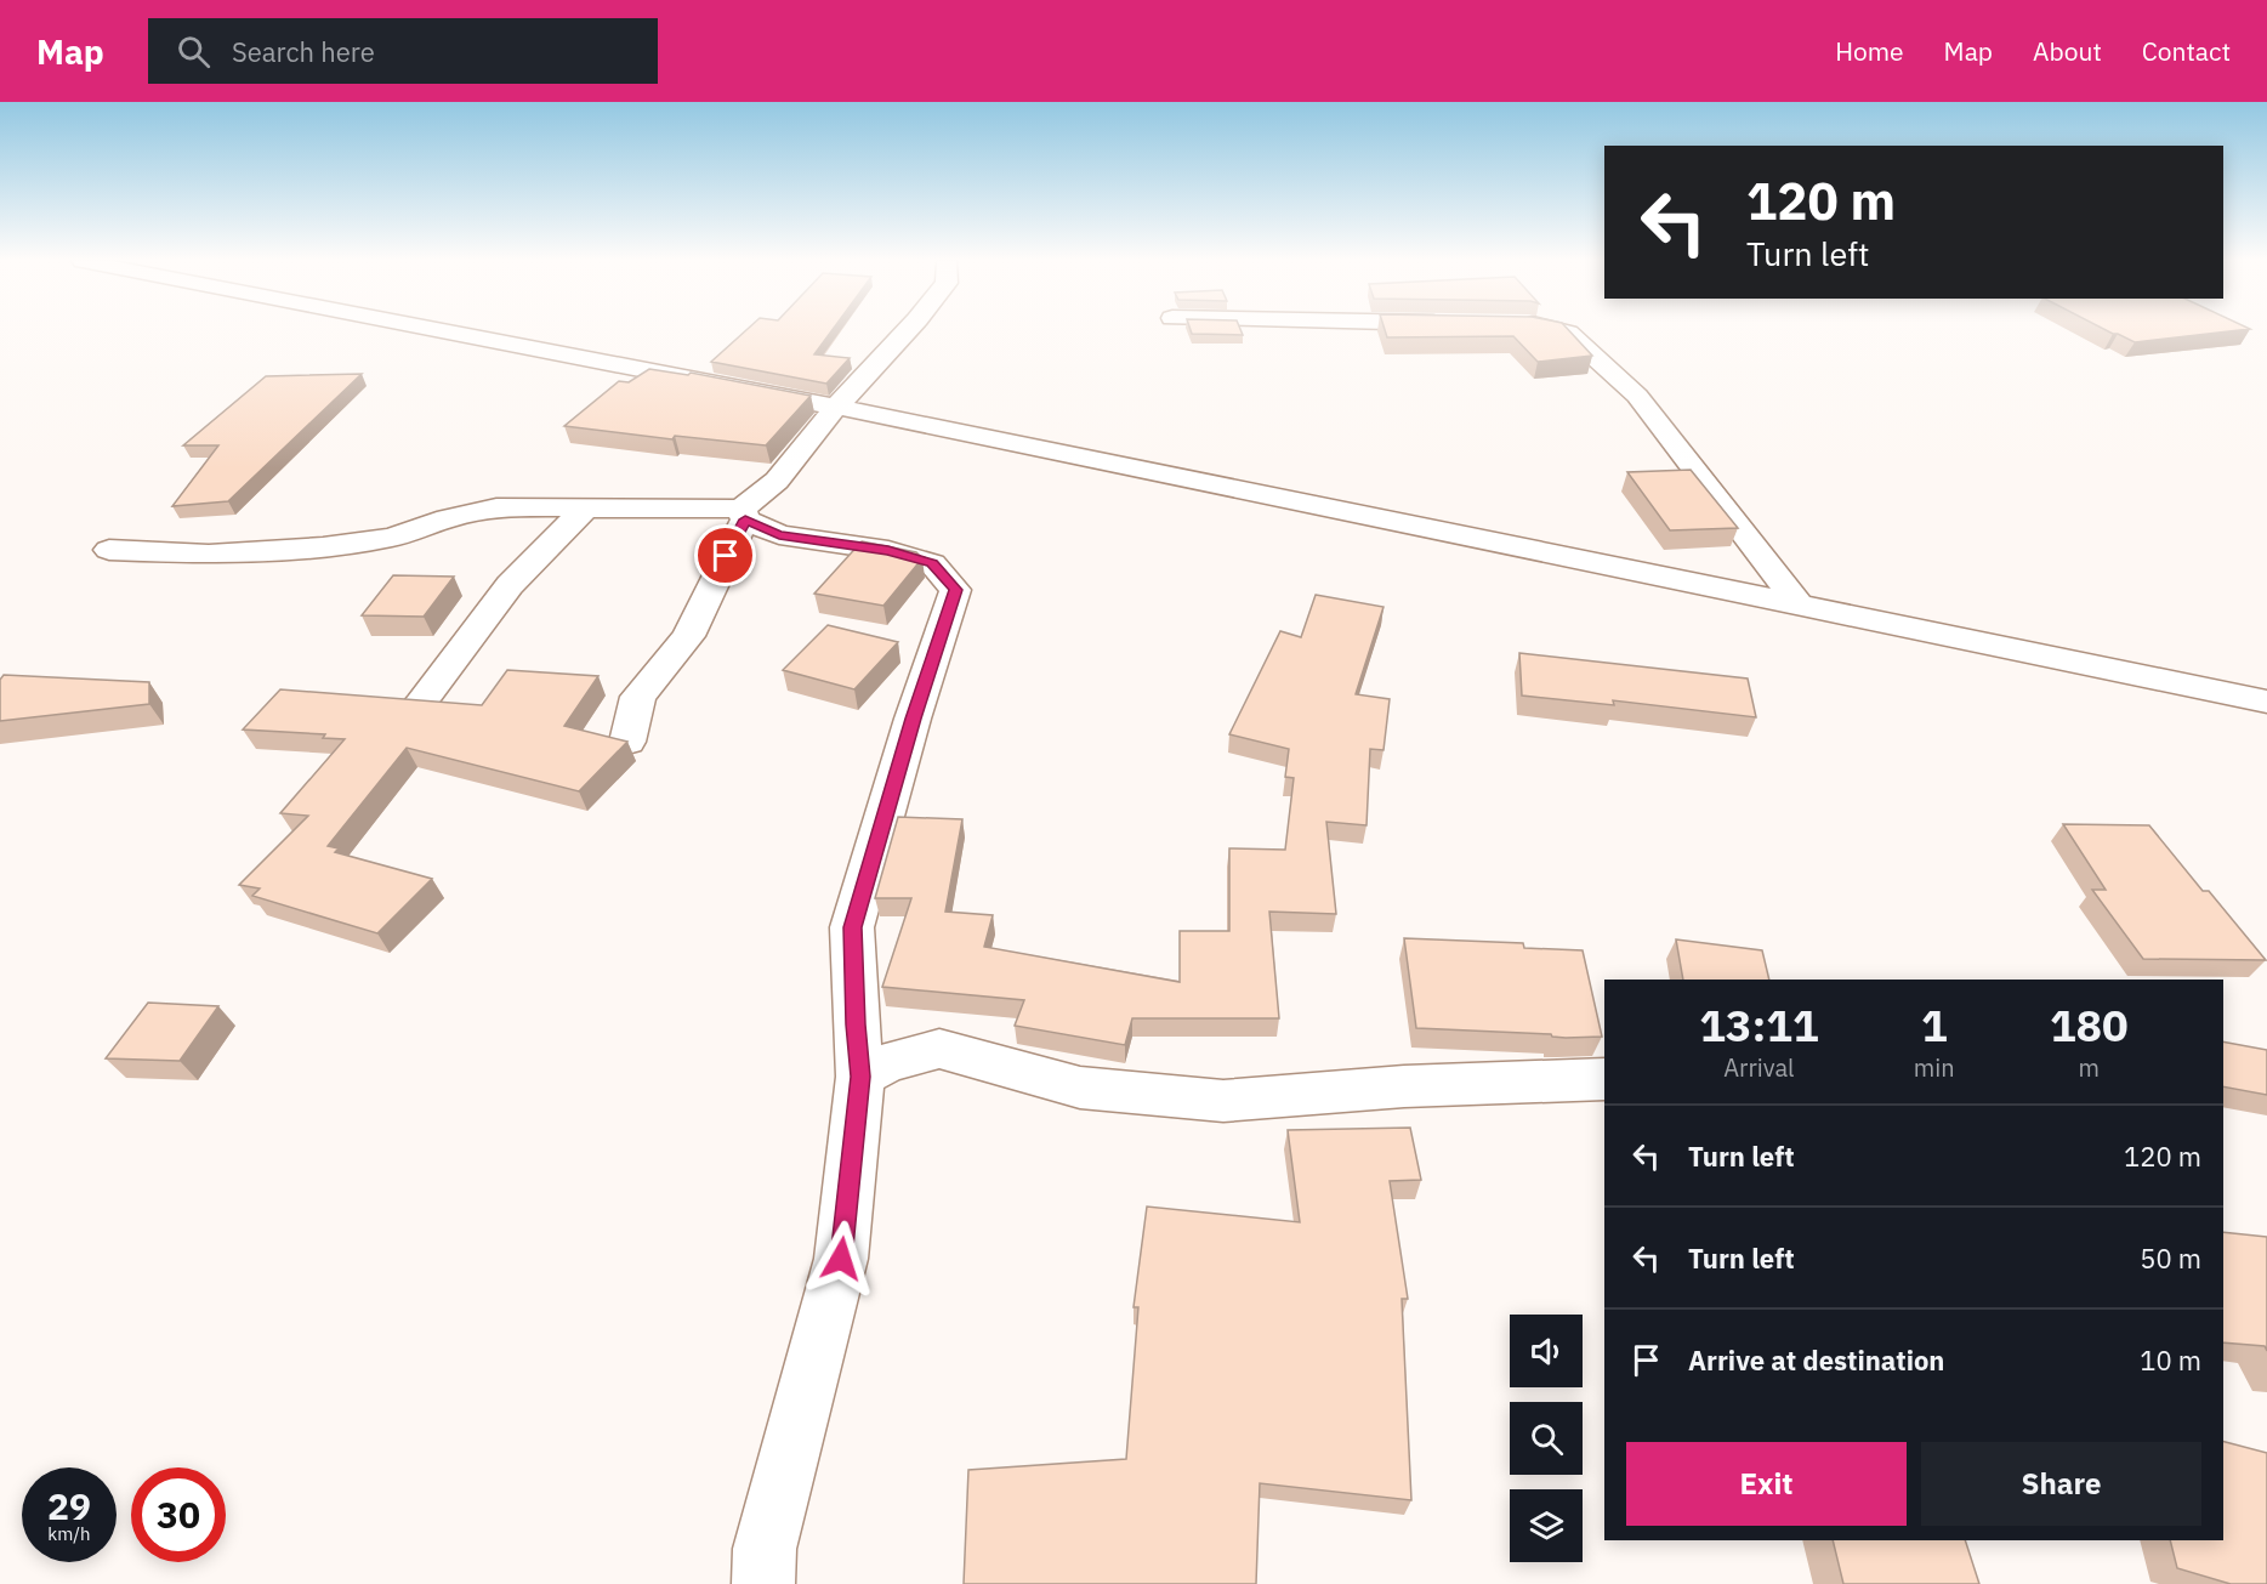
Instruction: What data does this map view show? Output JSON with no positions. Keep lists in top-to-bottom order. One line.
{"page":{"header":"Map","search":"Search here","nav":["Home","Map","About","Contact"],"turn":["120 m","Turn left"],"eta":["13:11","Arrival","1","min","180","m"],"list":[{"name":"Turn left","value":"120 m"},{"name":"Turn left","value":"50 m"},{"name":"Arrive at destination","value":"10 m"}],"buttons":["Exit","Share"],"speed":"29 km/h","limit":"30"}}
